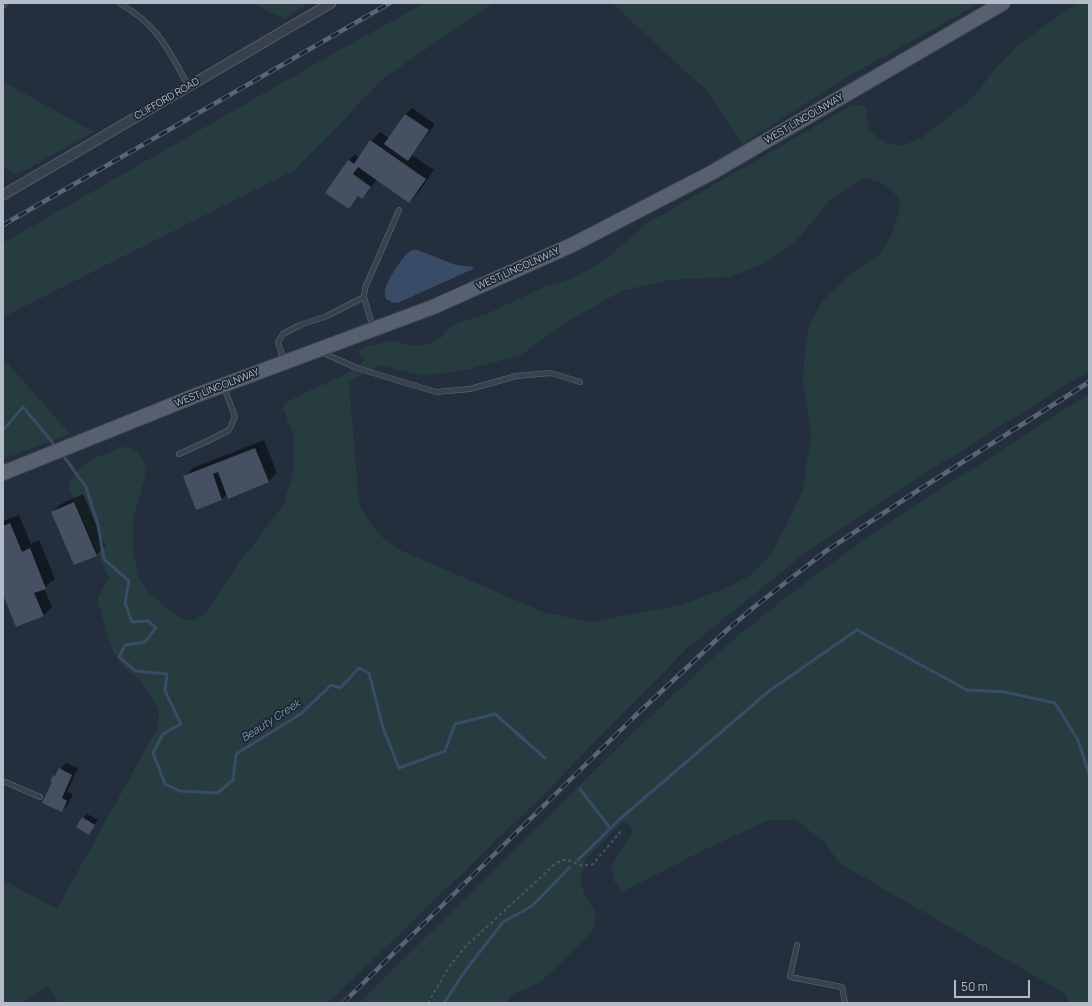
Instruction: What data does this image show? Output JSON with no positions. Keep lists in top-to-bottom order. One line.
{"streets":{"main road":["WEST LINCOLNWAY"],"street":["CLIFFORD ROAD"]},"water":["Beauty Creek"],"scale_bar":"50 m"}
